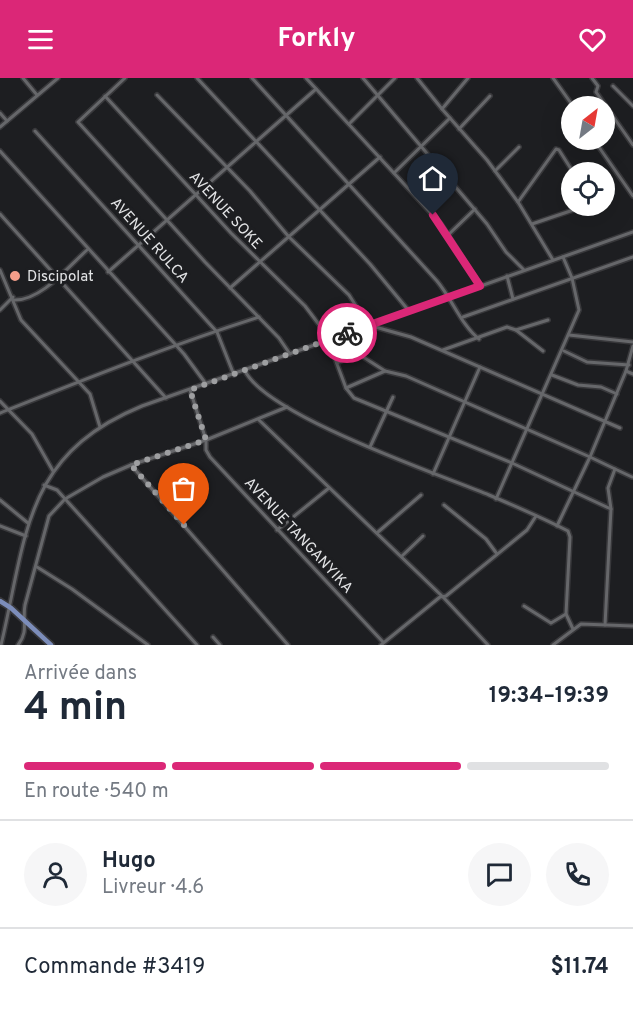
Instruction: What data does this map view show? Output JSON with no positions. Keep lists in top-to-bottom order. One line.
{"streets":{"street":["AVENUE SOKE","AVENUE RULCA","AVENUE TANGANYIKA"]},"places":["Discipolat"],"north":"top right","page":{"header":"Forkly","heading":["4 min","Arrivée dans","19:34–19:39"],"panel":["Hugo","Livreur · 4.6","Commande #3419","$11.74"],"bar":"En route · 540 m"}}
